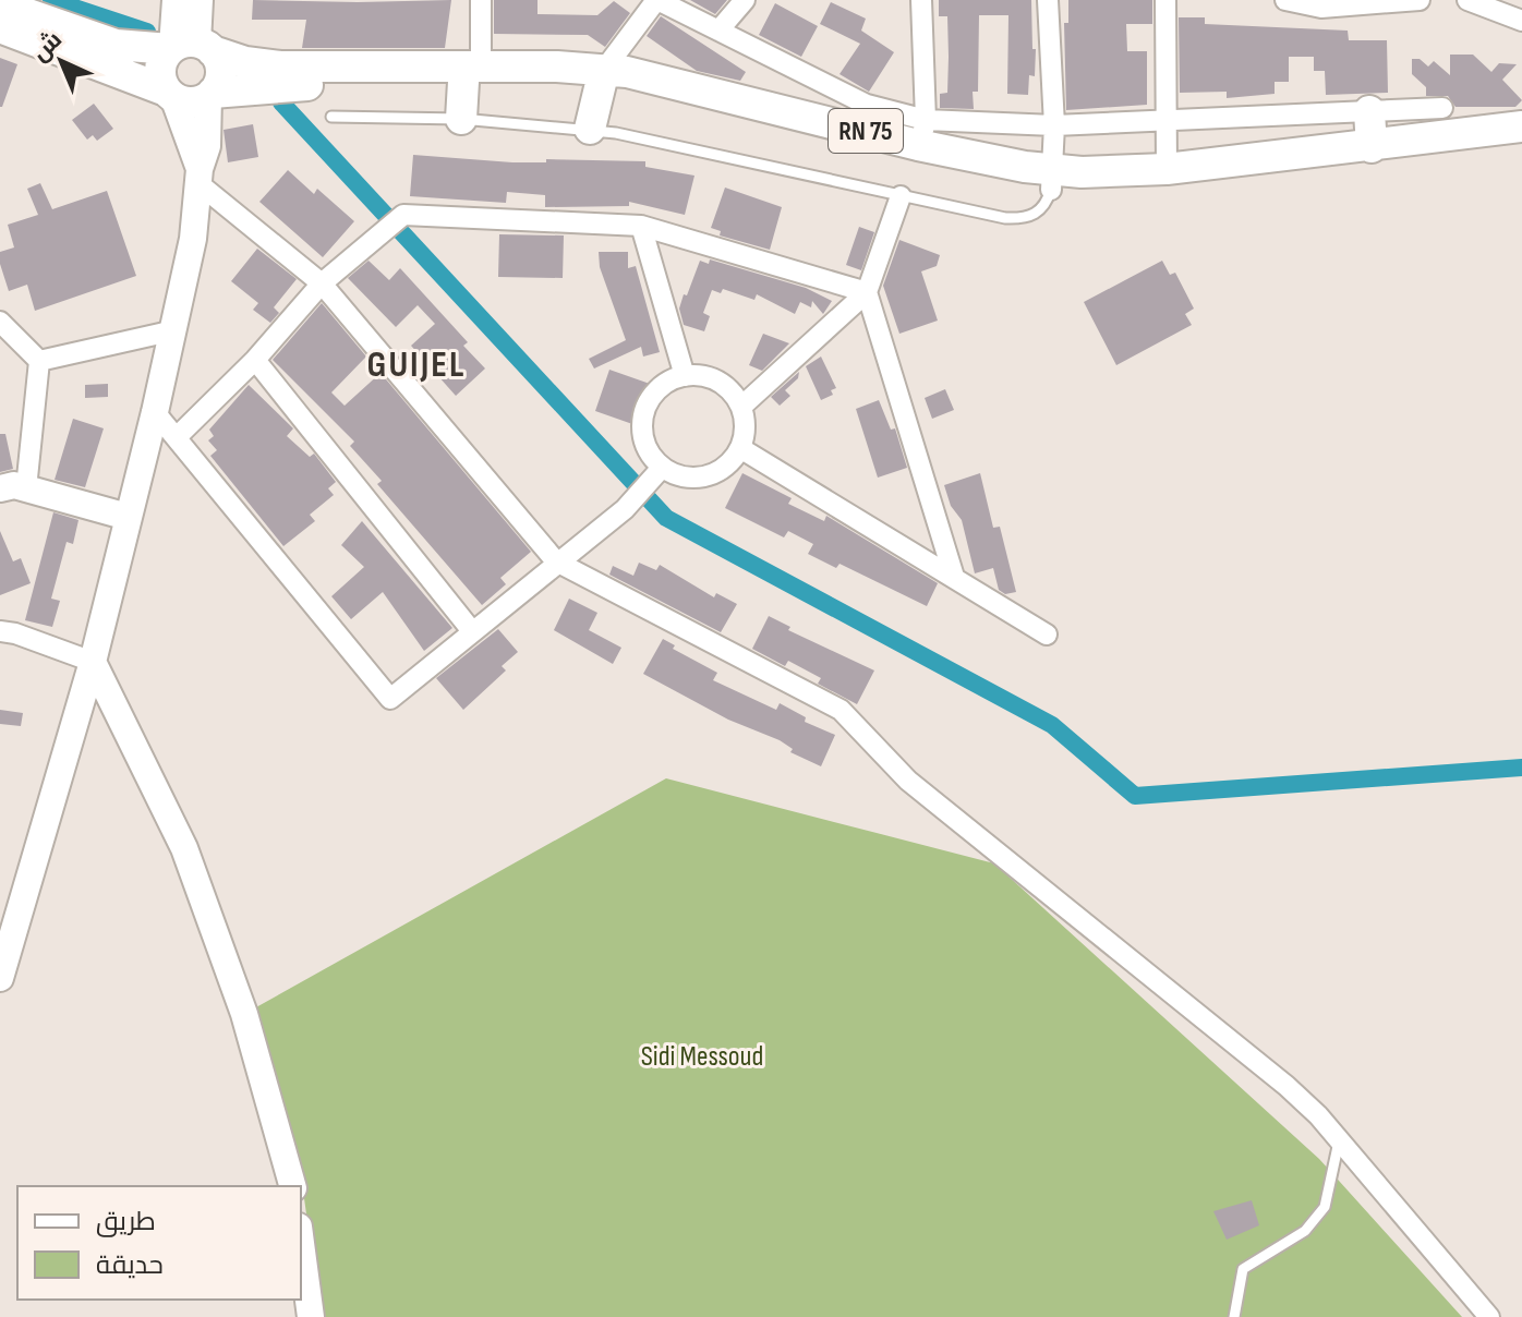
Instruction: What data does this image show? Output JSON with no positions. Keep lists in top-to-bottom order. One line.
{"streets":{"main road":["RN 75"]},"districts":["GUIJEL"],"parks":["Sidi Messoud"],"legend":["طريق","حديقة"],"north":"top left"}
